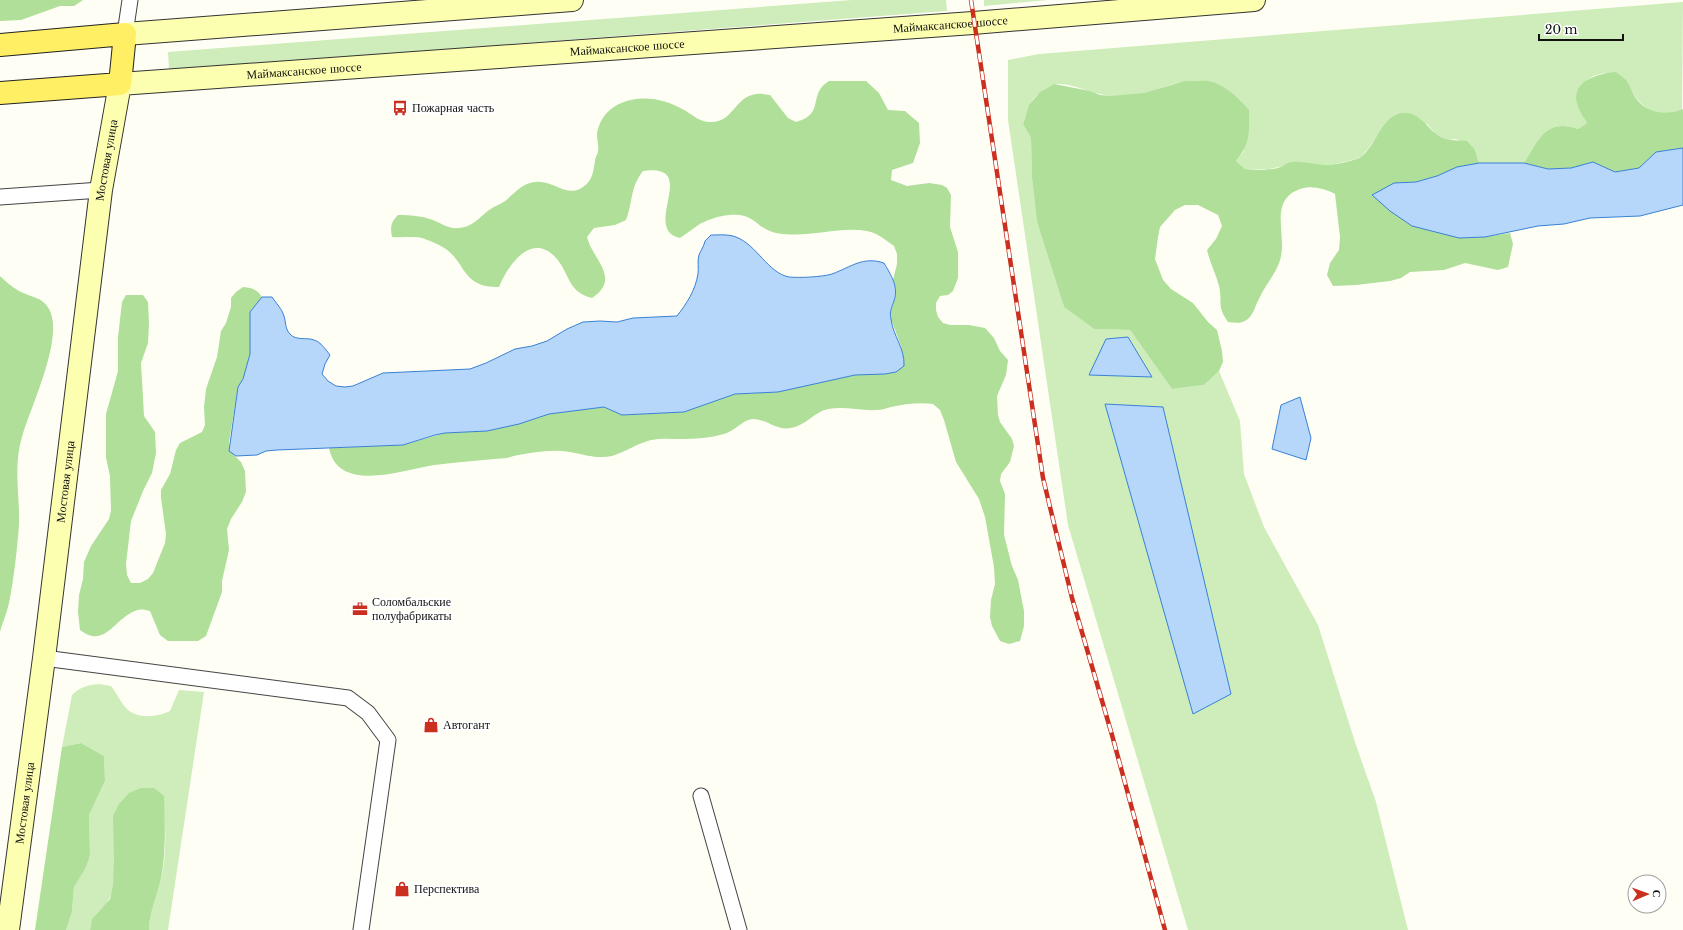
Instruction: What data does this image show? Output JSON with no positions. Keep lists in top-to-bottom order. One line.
{"streets":{"main road":["Маймаксанское шоссе","Мостовая улица"]},"crossings":[["Маймаксанское шоссе","Мостовая улица"]],"places":{"bus stop":["Пожарная часть"],"office":["Соломбальские полуфабрикаты"],"shop":["Автогант","Перспектива"]},"scale_bar":"20 m","north":"right"}
